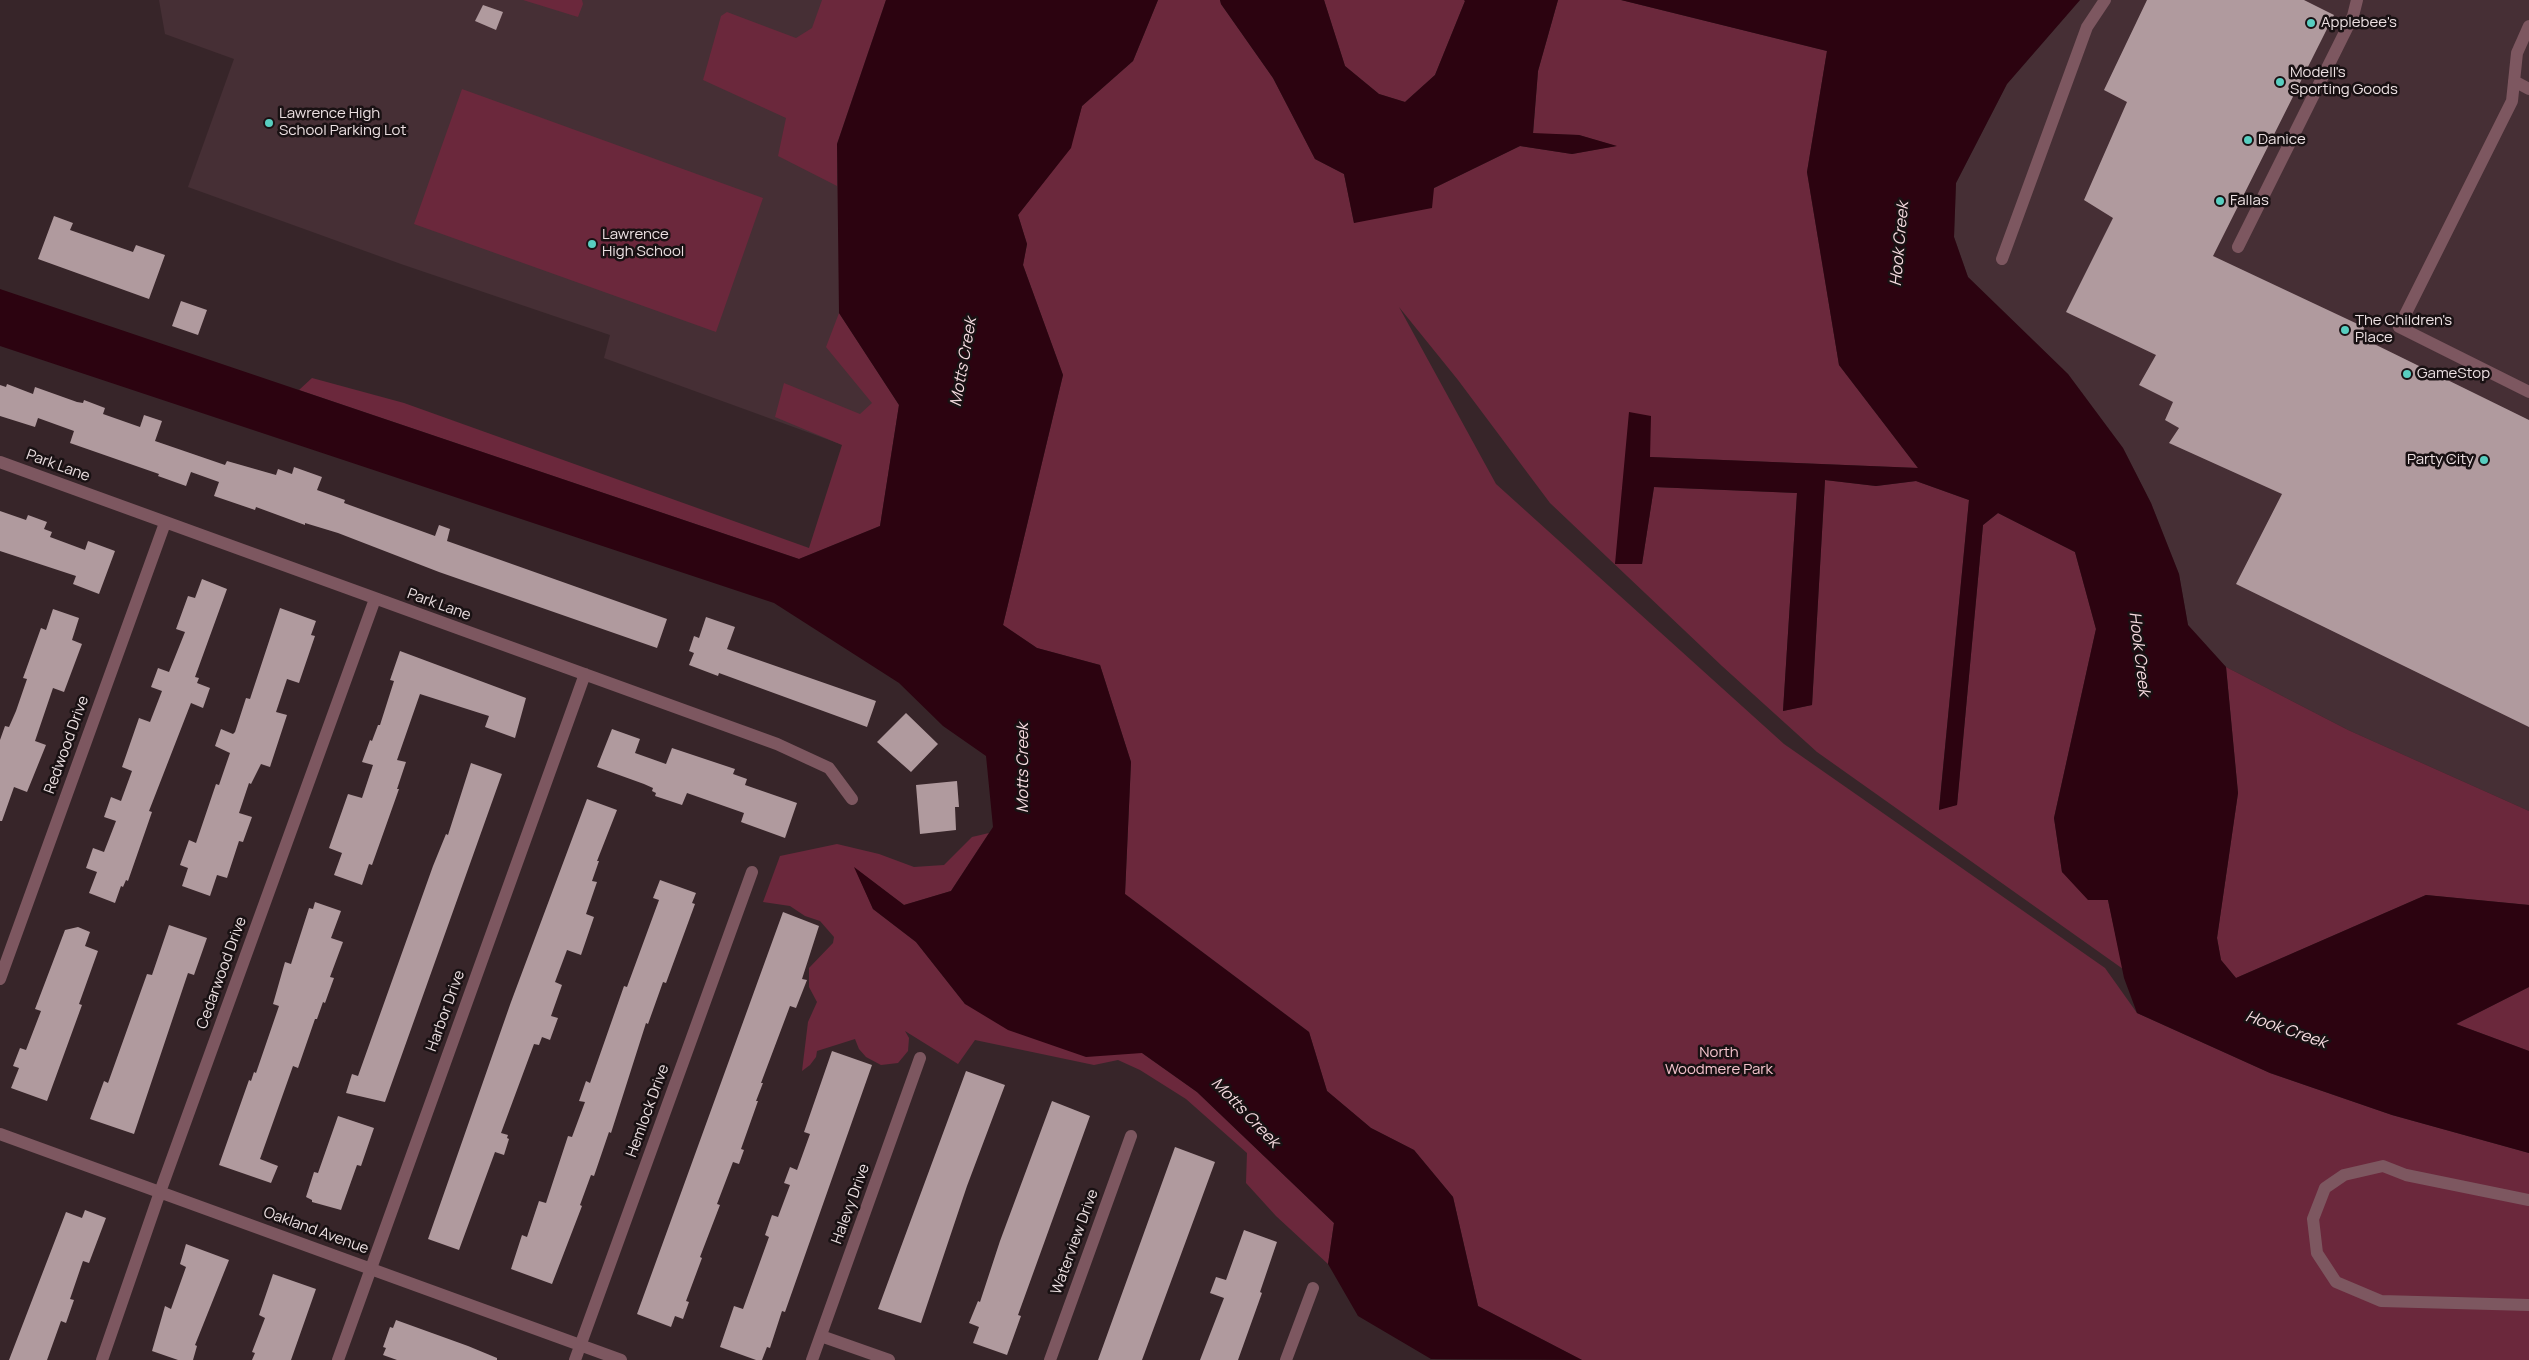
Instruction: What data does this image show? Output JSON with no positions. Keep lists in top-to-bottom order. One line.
{"streets":{"street":["Park Lane","Redwood Drive","Cedarwood Drive","Harbor Drive","Hemlock Drive","Halevy Drive","Oakland Avenue","Waterview Drive"]},"crossings":[["Park Lane","Redwood Drive"],["Park Lane","Cedarwood Drive"],["Park Lane","Harbor Drive"],["Cedarwood Drive","Oakland Avenue"],["Harbor Drive","Oakland Avenue"],["Hemlock Drive","Oakland Avenue"]],"water":["Hook Creek","Motts Creek"],"parks":["North Woodmere Park"],"places":["Applebee's","Modell's Sporting Goods","Lawrence High School Parking Lot","Danice","Fallas","Lawrence High School","The Children's Place","GameStop","Party City"]}
